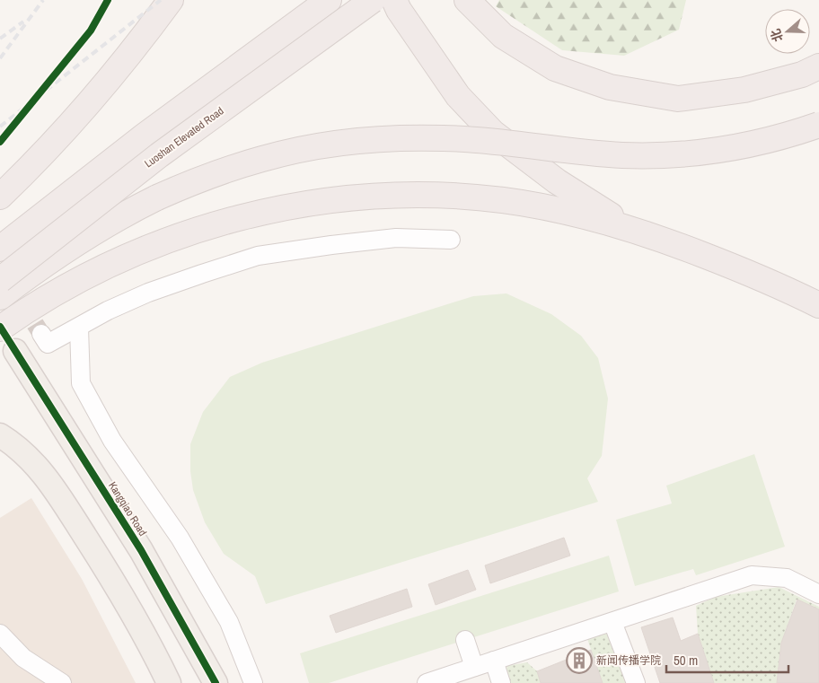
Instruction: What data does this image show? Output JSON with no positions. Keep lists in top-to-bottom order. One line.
{"streets":{"highway":["Luoshan Elevated Road"],"main road":["Kangqiao Road"]},"places":{"building":["新闻传播学院"]},"scale_bar":"50 m","north":"left"}
